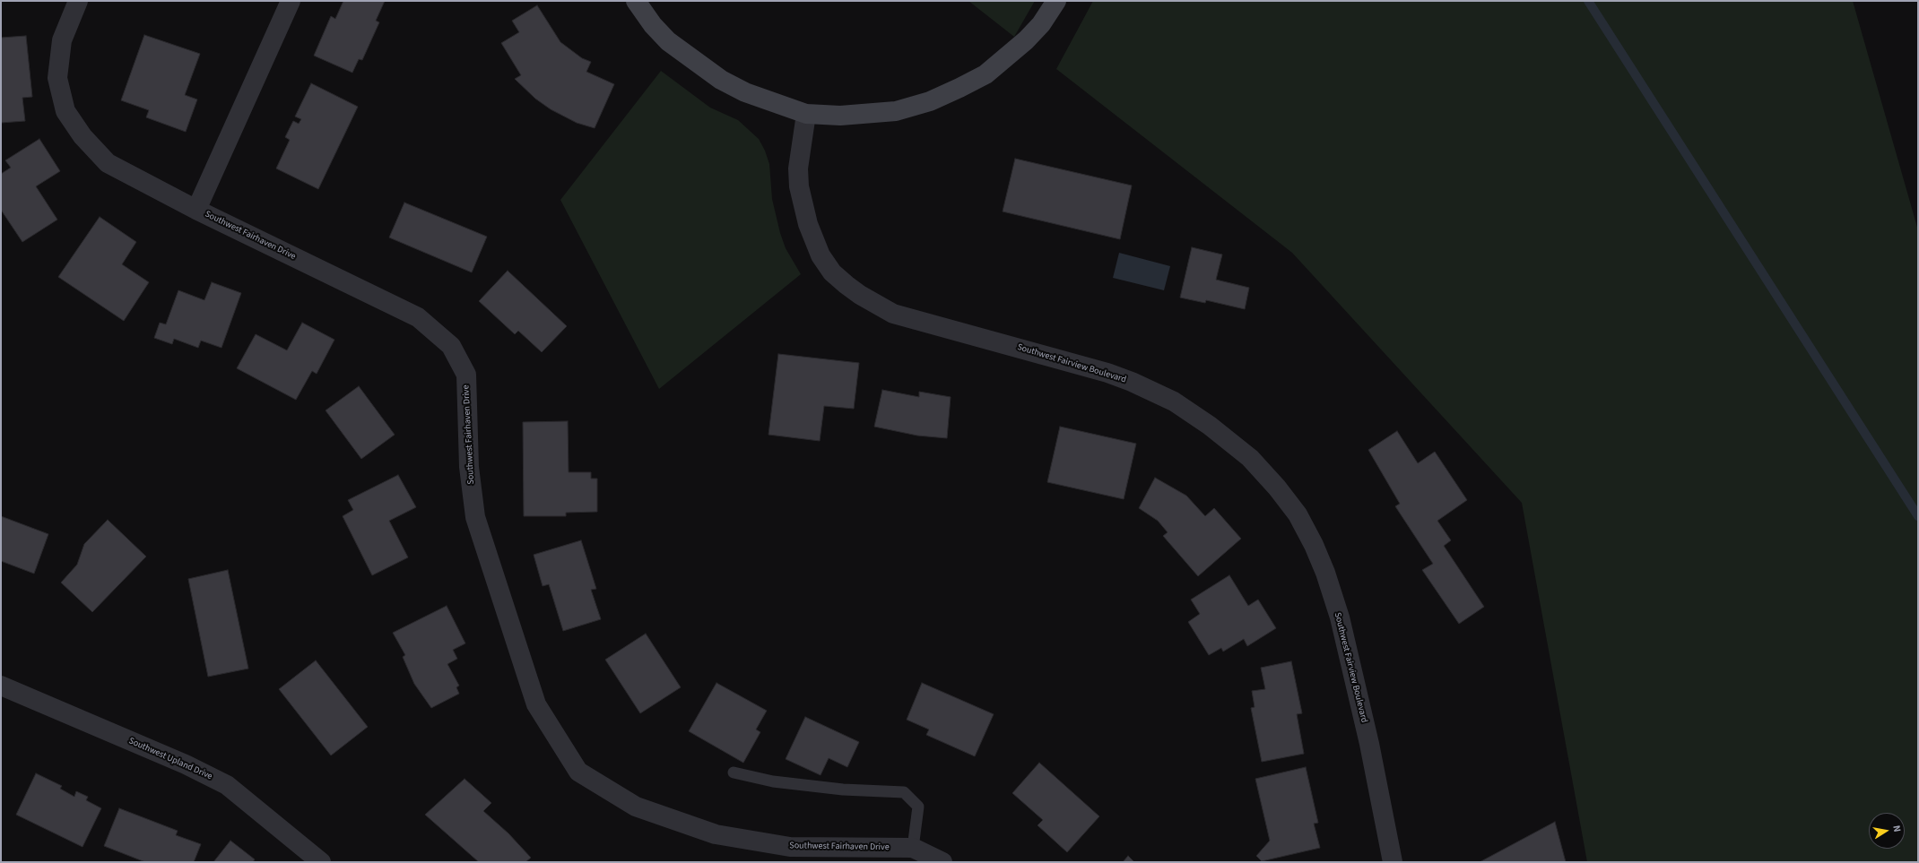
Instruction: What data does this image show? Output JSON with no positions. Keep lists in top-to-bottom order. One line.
{"streets":{"street":["Southwest Fairhaven Drive","Southwest Fairview Boulevard","Southwest Upland Drive"]},"north":"right"}
